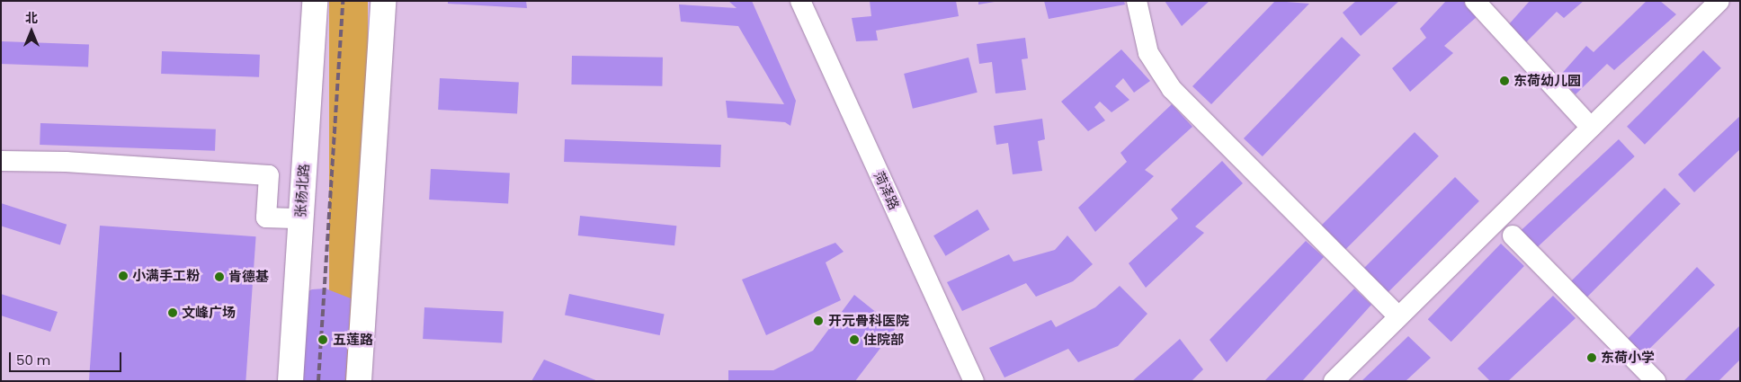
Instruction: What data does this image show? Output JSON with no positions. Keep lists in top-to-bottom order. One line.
{"streets":{"main road":["张杨北路"],"street":["菏泽路"]},"places":["东荷幼儿园","小满手工粉","肯德基","文峰广场","开元骨科医院","五莲路","住院部","东荷小学"],"scale_bar":"50 m","north":"top"}
